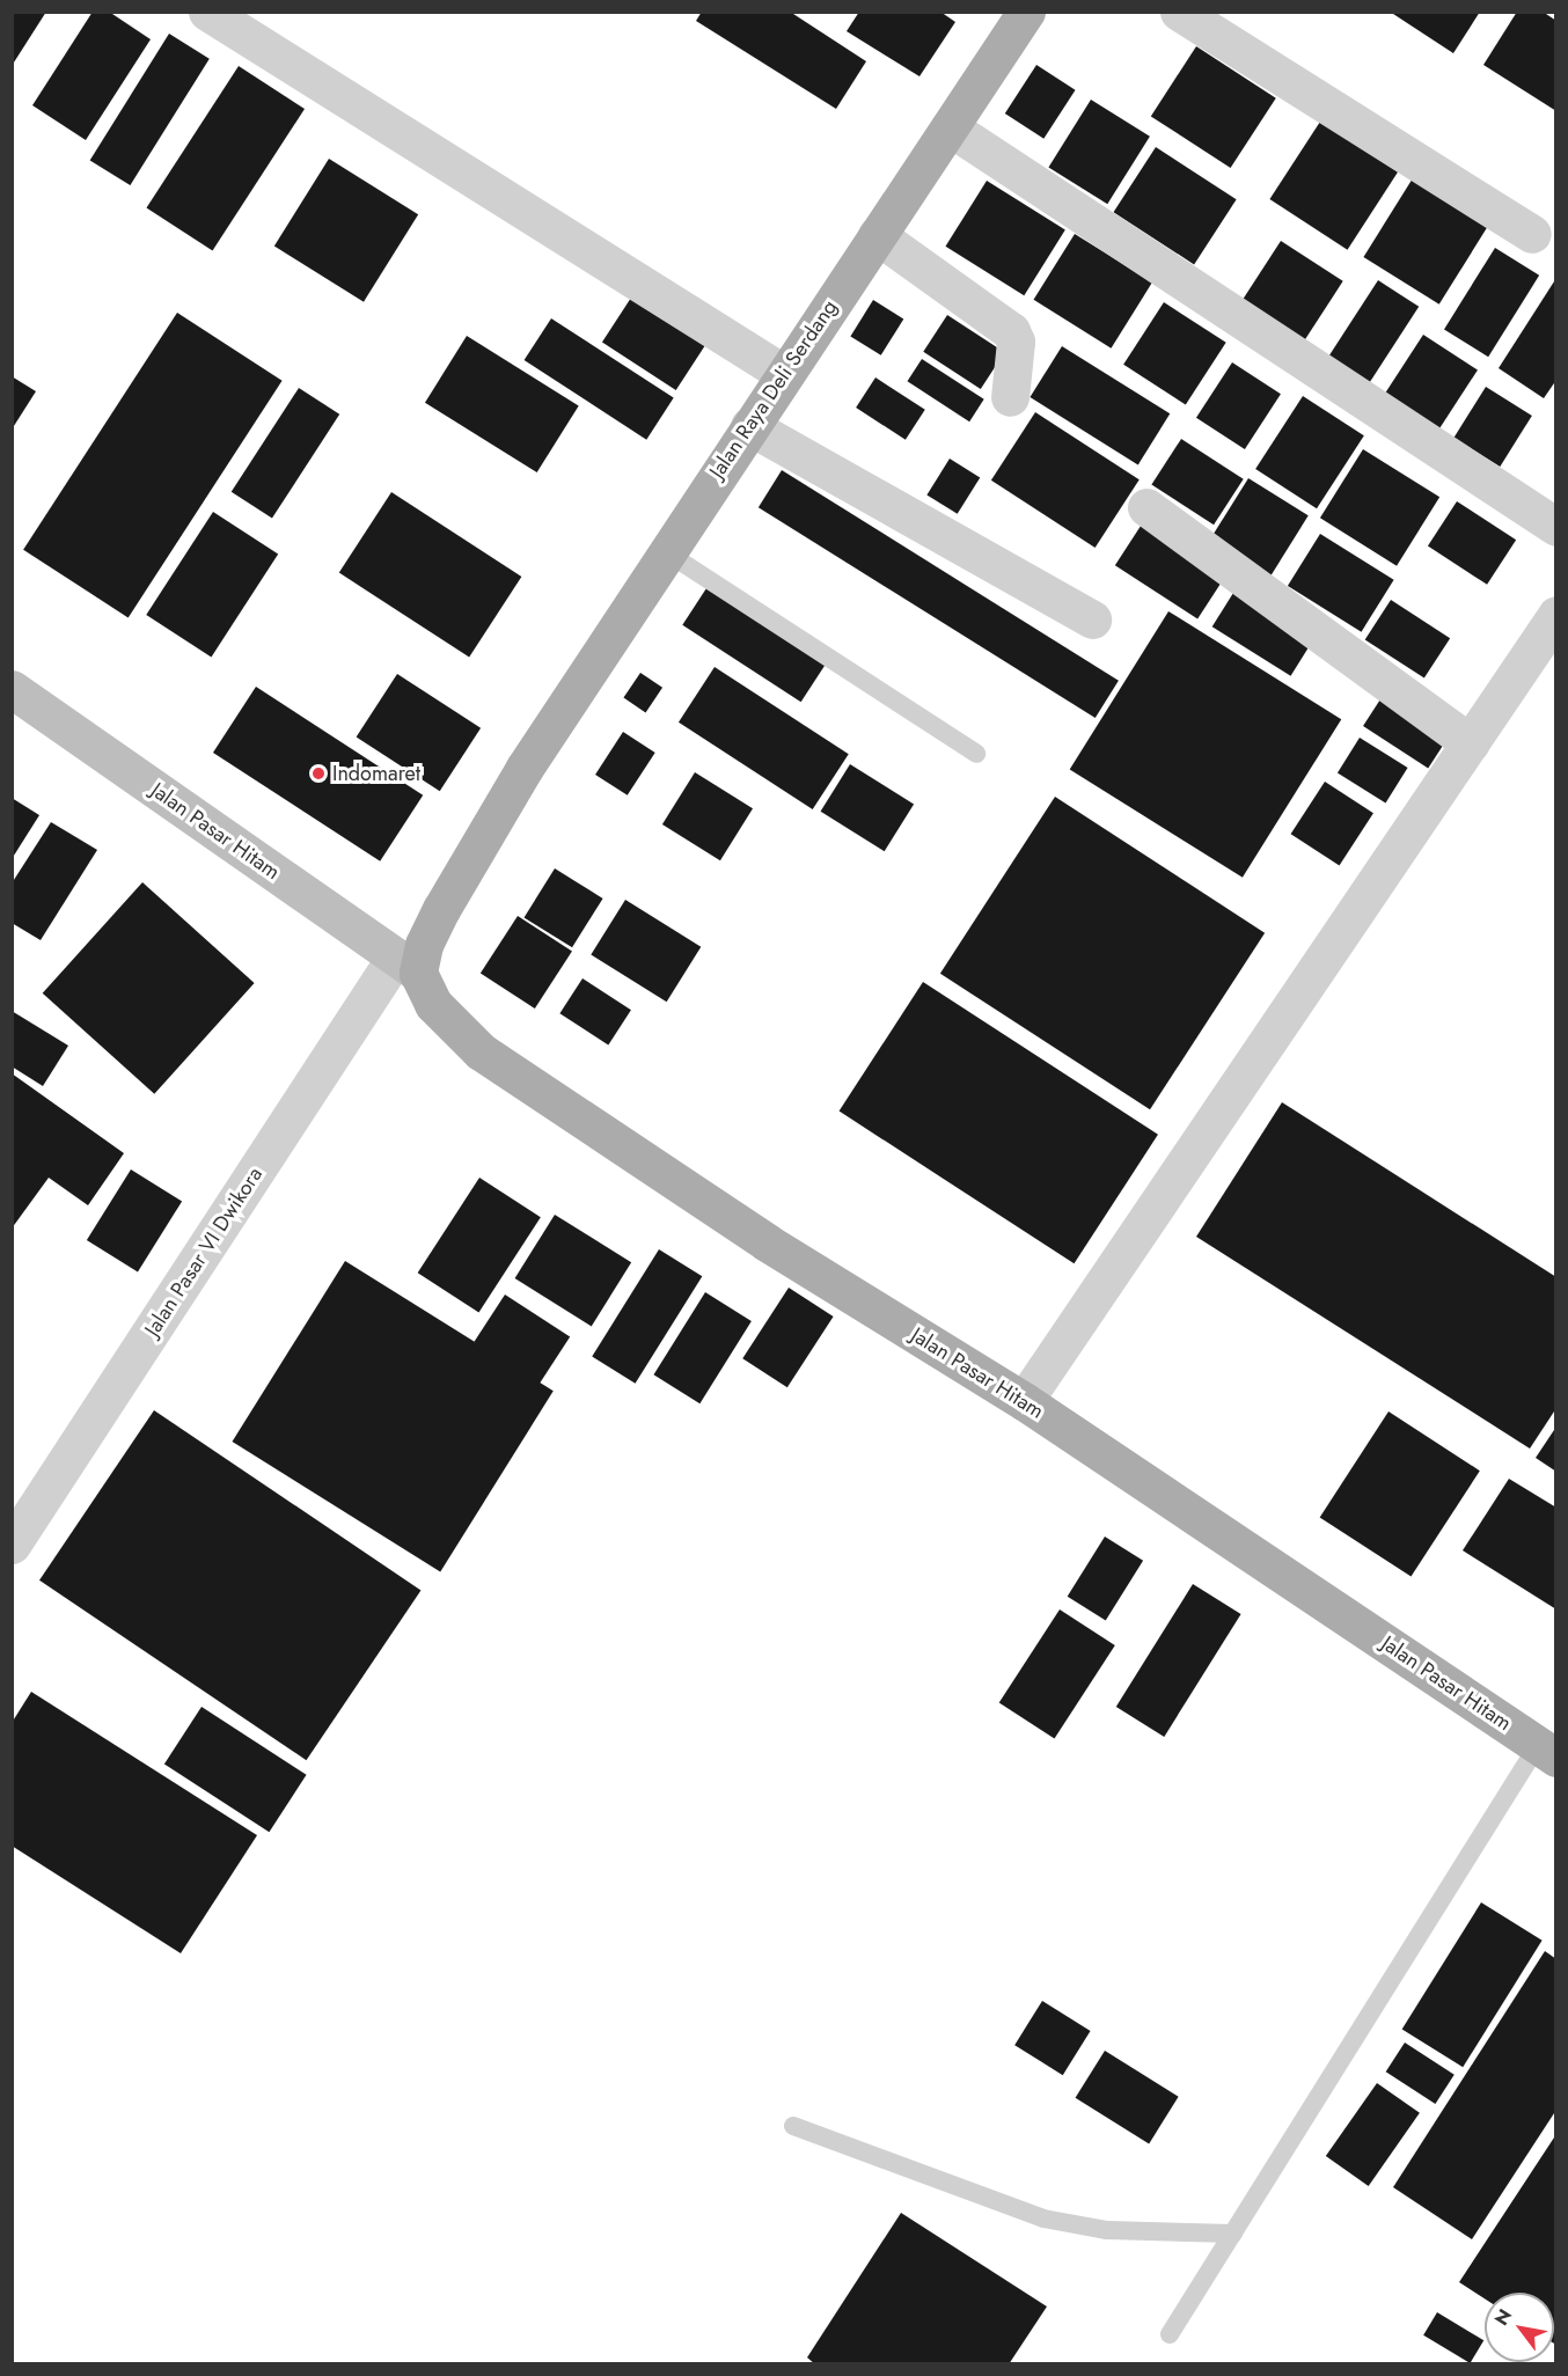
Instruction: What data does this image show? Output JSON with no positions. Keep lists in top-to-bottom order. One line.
{"streets":{"main road":["Jalan Raya Deli Serdang","Jalan Pasar Hitam"],"street":["Jalan Pasar VI Dwikora"]},"crossings":[["Jalan Raya Deli Serdang","Jalan Pasar Hitam"],["Jalan Raya Deli Serdang","Jalan Pasar VI Dwikora"],["Jalan Pasar Hitam","Jalan Pasar VI Dwikora"]],"places":["Indomaret"],"north":"top left"}
